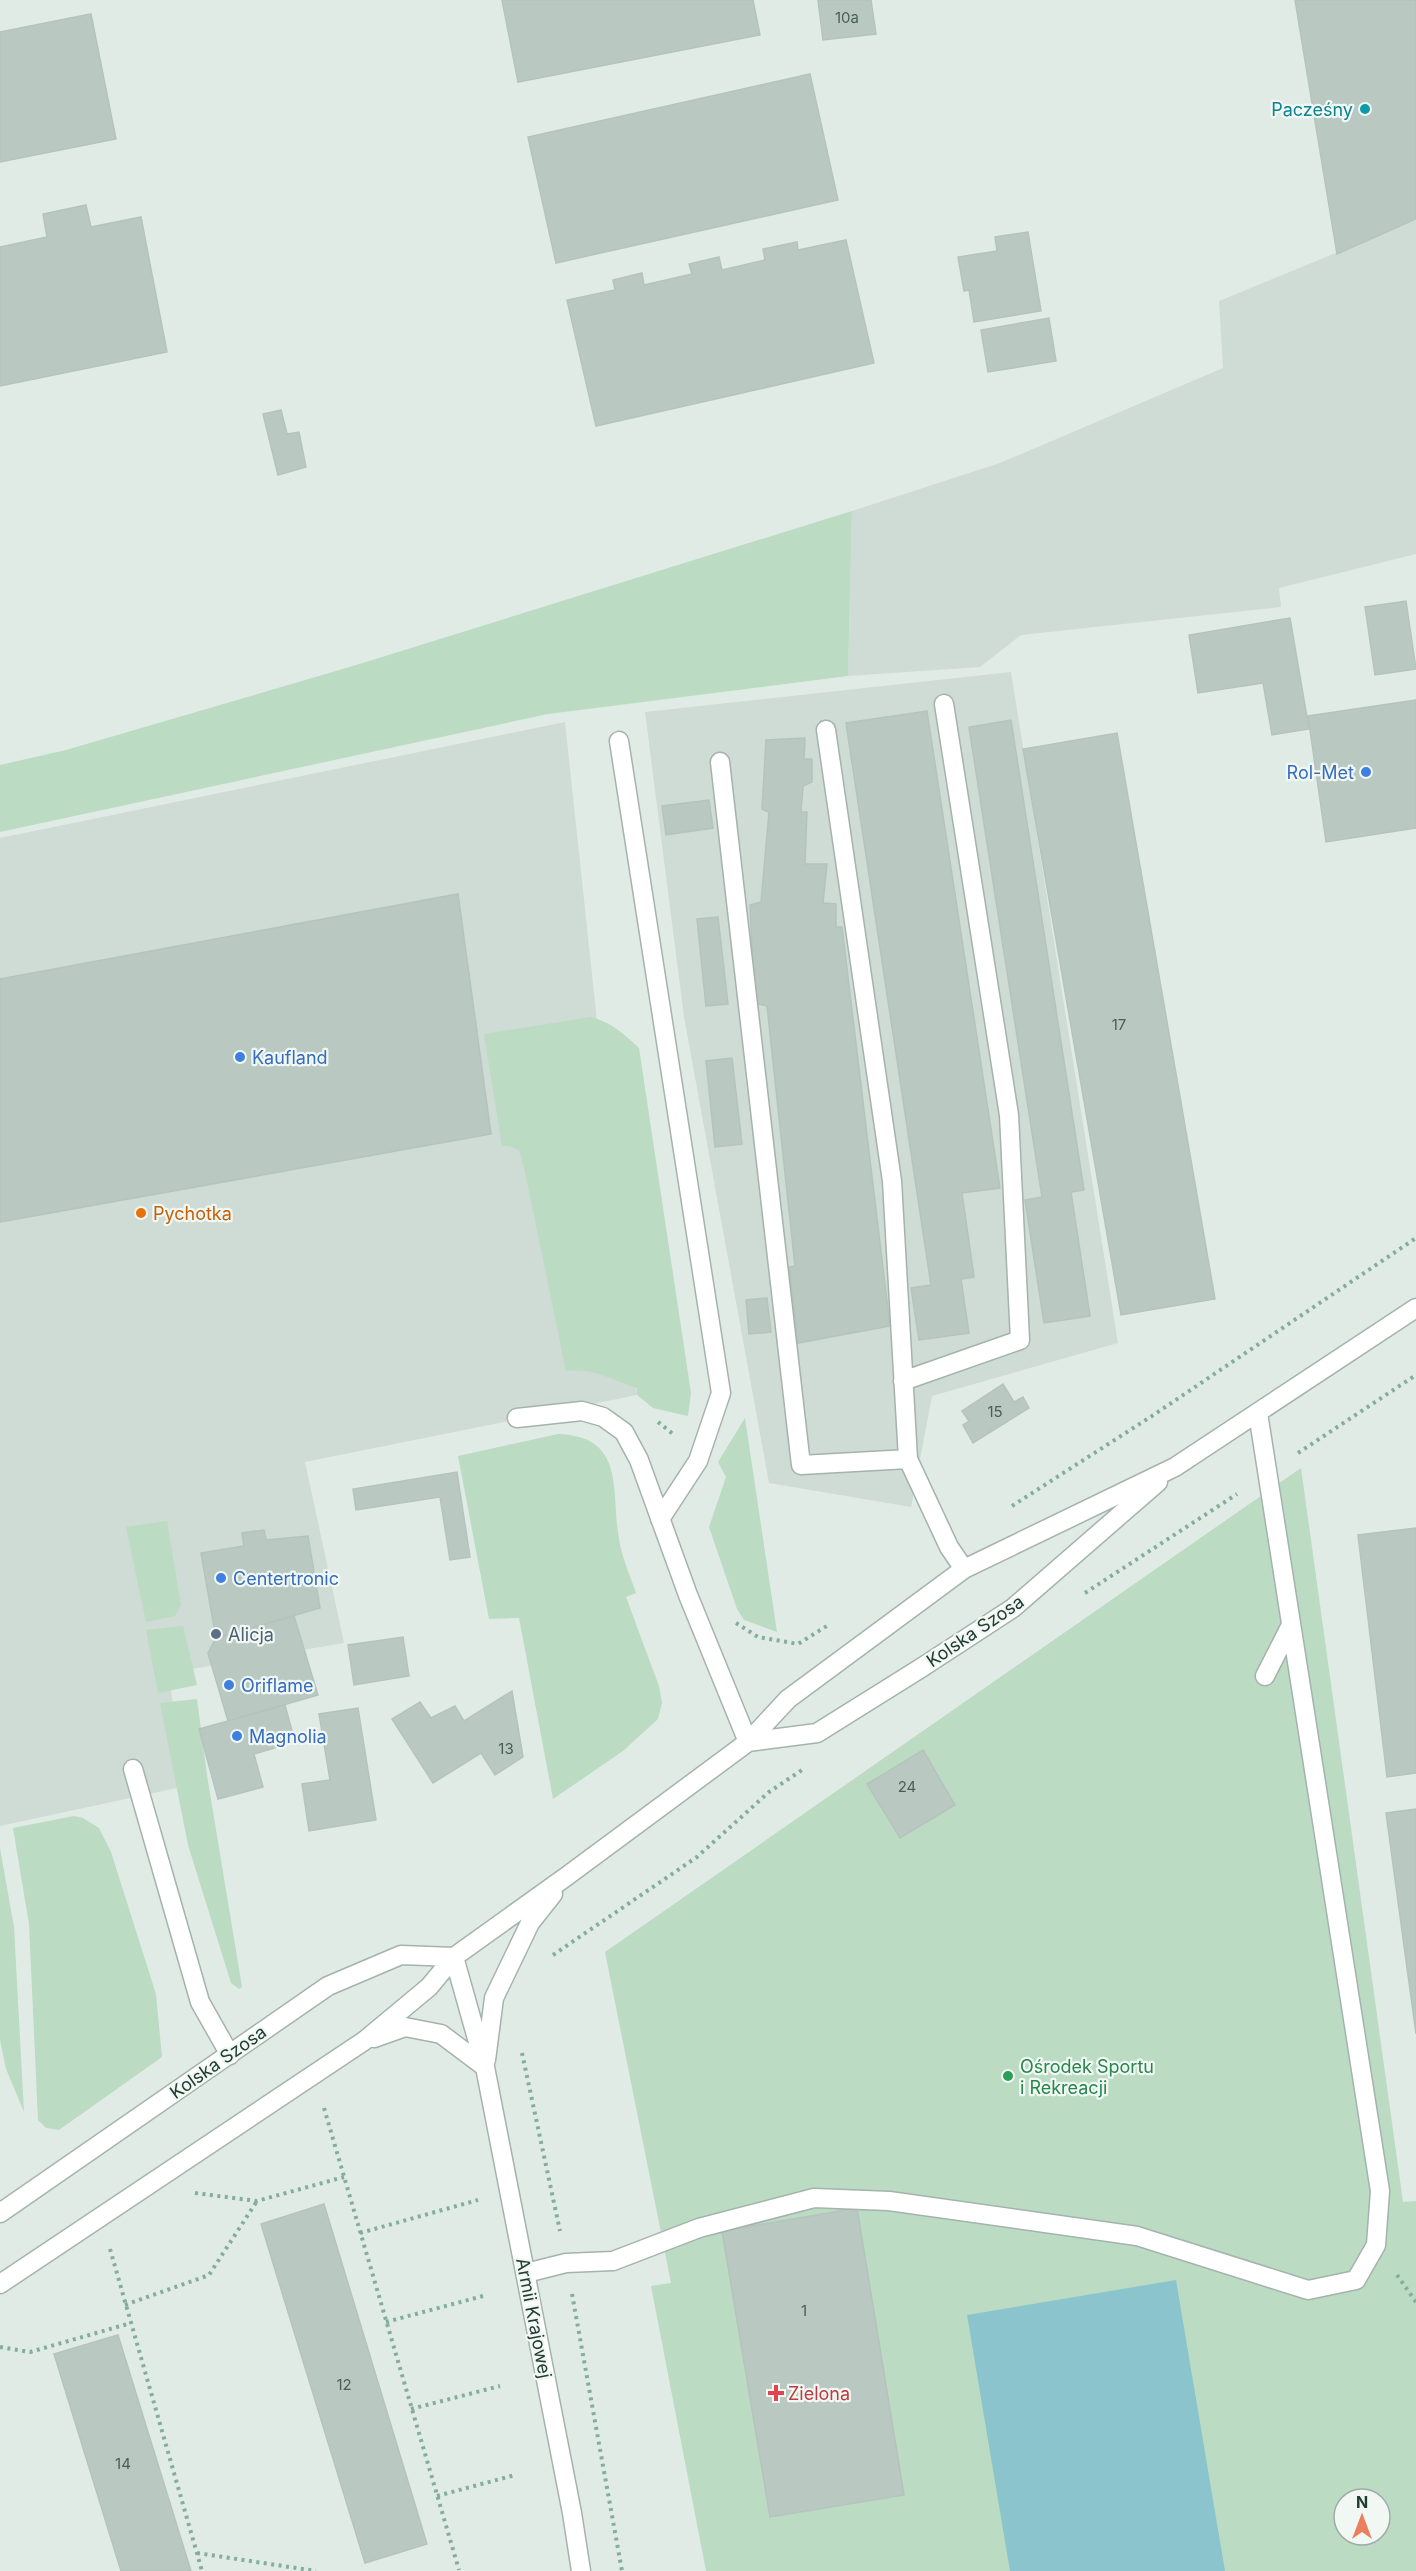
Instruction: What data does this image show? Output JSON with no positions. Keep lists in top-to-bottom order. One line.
{"streets":{"street":["Kolska Szosa","Armii Krajowej"]},"crossings":[["Kolska Szosa","Armii Krajowej"]],"places":{"other":["Pacześny","Rol-Met","Kaufland","Pychotka","Centertronic","Alicja","Oriflame","Magnolia","Ośrodek Sportu i Rekreacji"],"health":["Zielona"]},"house_numbers":["10a","17","15","13","24","1","12","14"],"north":"top"}
